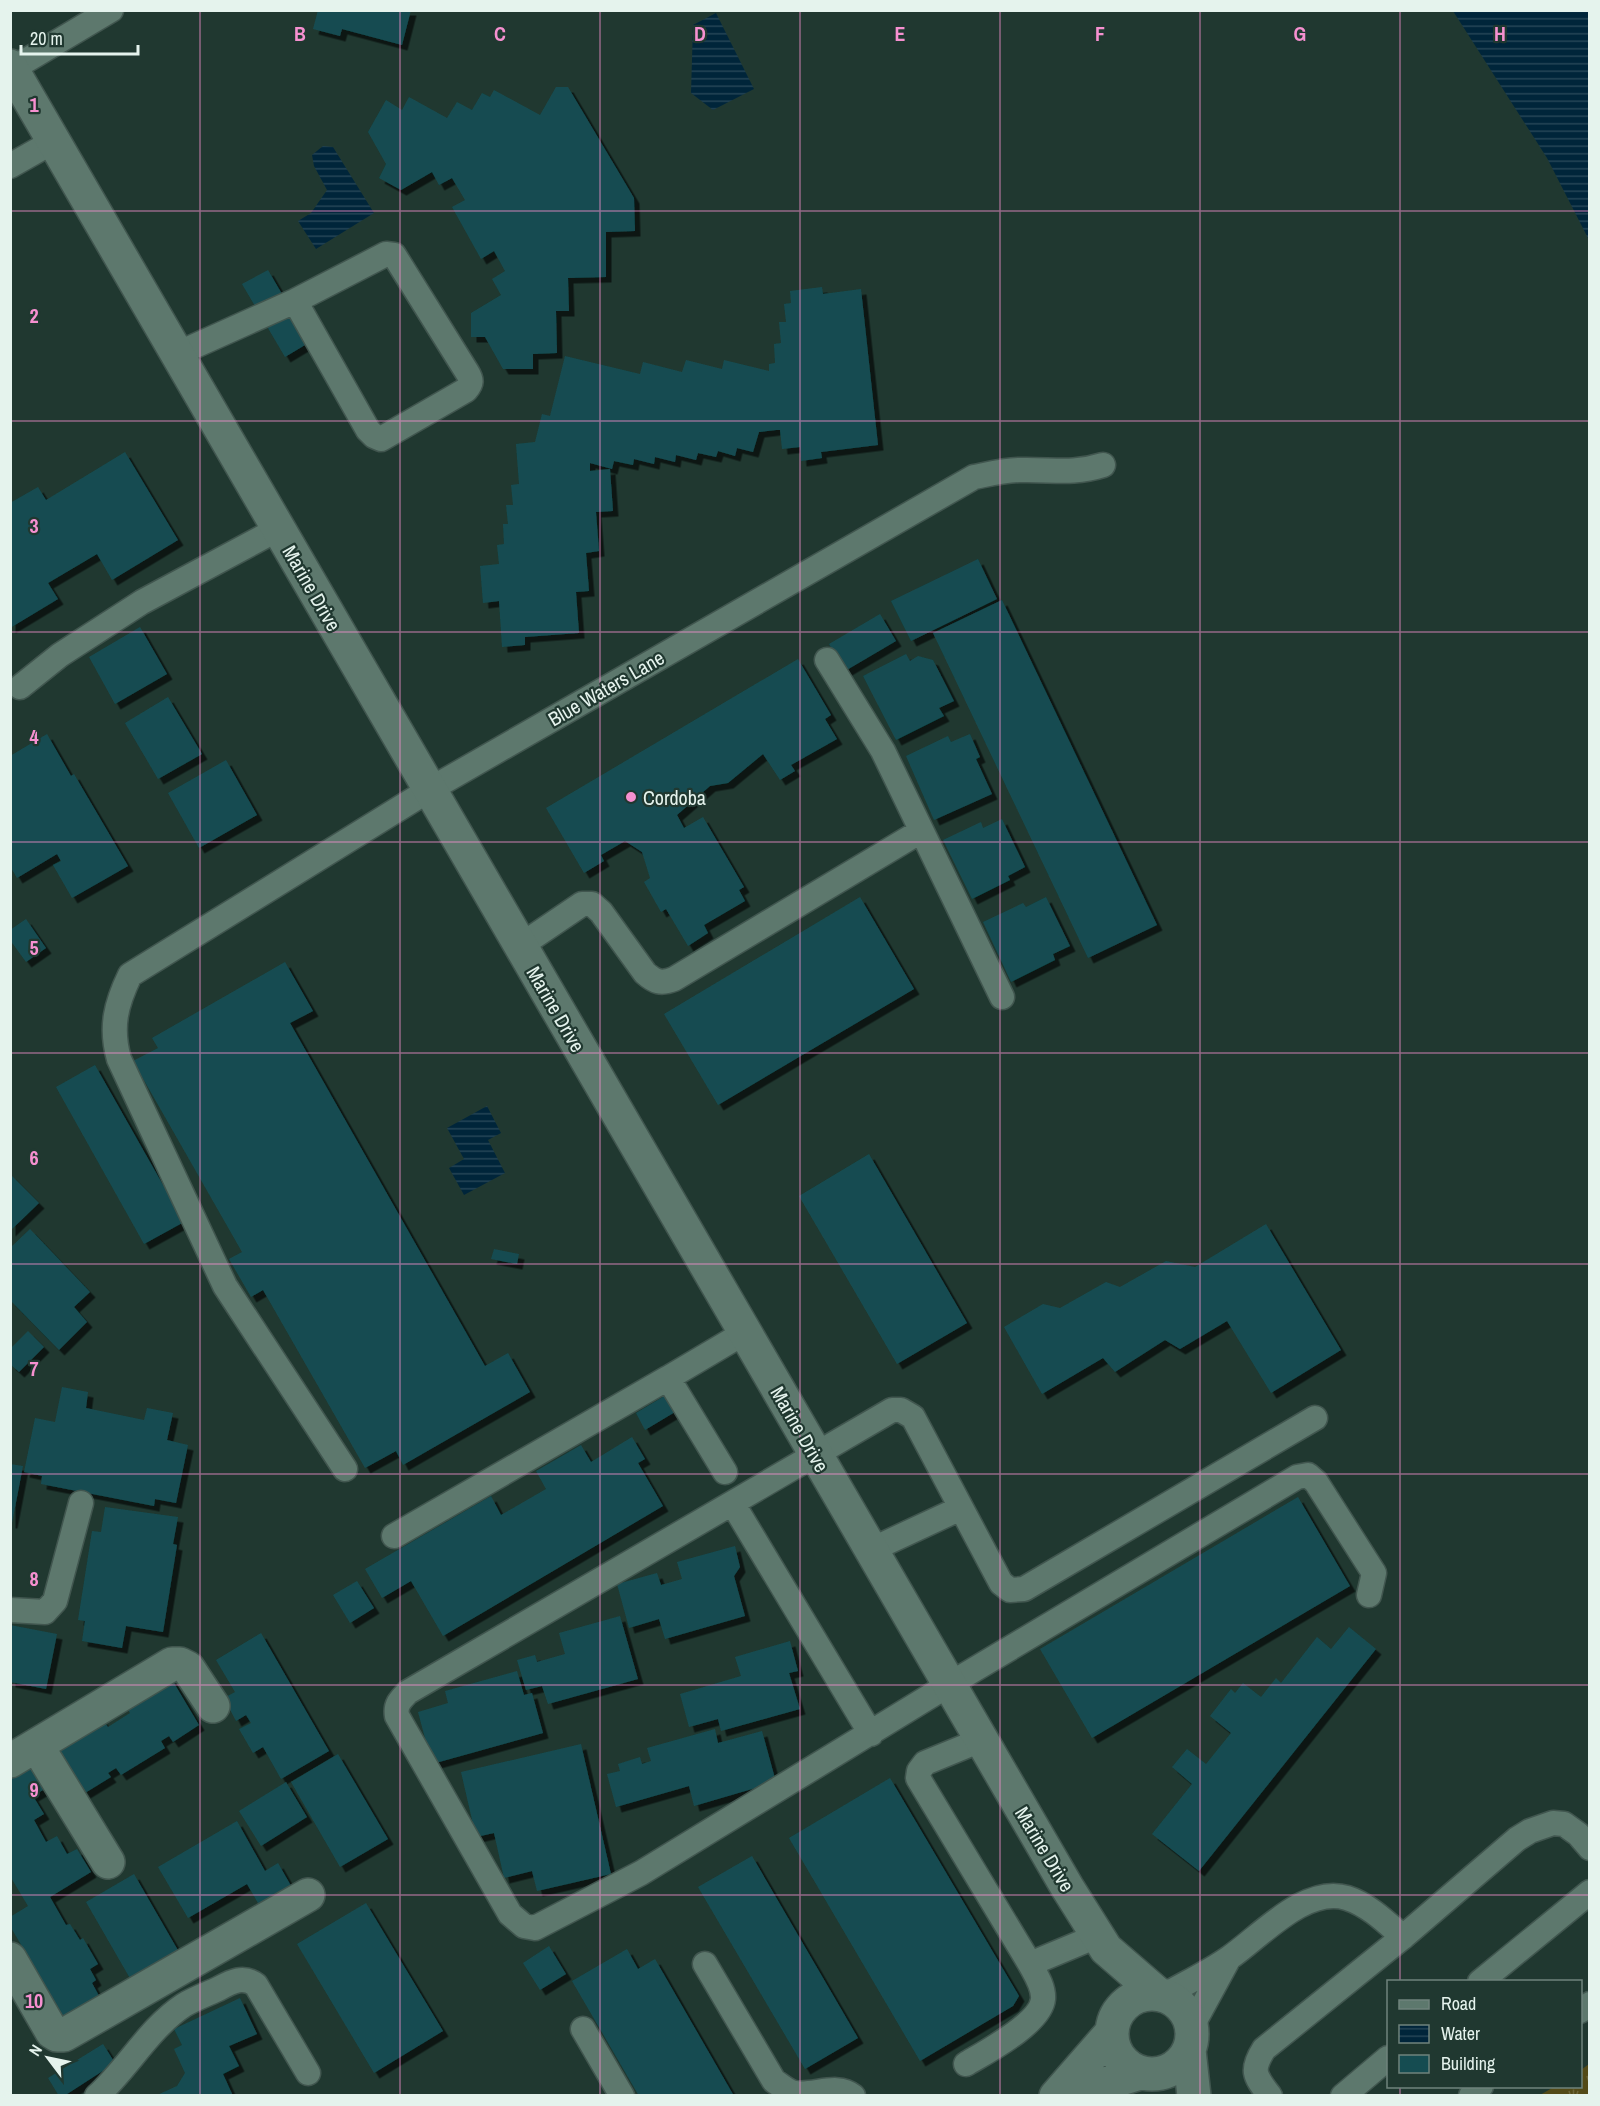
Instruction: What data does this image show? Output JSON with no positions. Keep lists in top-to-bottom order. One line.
{"streets":{"street":["Marine Drive"],"lane":["Blue Waters Lane"]},"crossings":[["Marine Drive","Blue Waters Lane"]],"places":["Cordoba"],"legend":["Road","Water","Building"],"scale_bar":"20 m","north":"top left","grid":{"columns":["B","C","D","E","F","G","H"],"rows":["1","2","3","4","5","6","7","8","9","10"]}}
